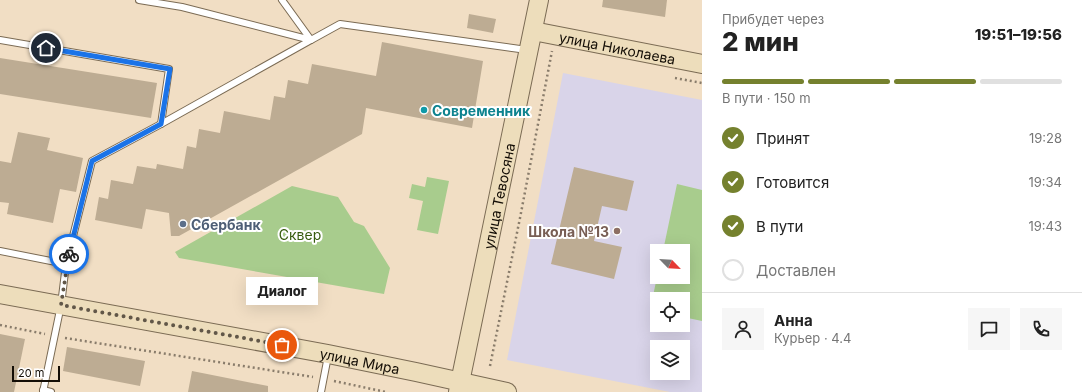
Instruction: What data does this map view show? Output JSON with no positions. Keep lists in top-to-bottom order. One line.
{"streets":{"main road":["улица Николаева","улица Тевосяна","улица Мира"]},"crossings":[["улица Николаева","улица Тевосяна"],["улица Тевосяна","улица Мира"]],"parks":["Сквер"],"places":["Современник","Сбербанк","Школа №13","Диалог"],"scale_bar":"20 m","north":"bottom right","page":{"heading":["2 мин","Прибудет через","19:51–19:56"],"panel":["Анна","Курьер · 4.4"],"bar":"В пути · 150 m","list":[["Принят","19:28"],["Готовится","19:34"],["В пути","19:43"],"Доставлен"],"bubble":"Диалог","scale":"20 m"}}
